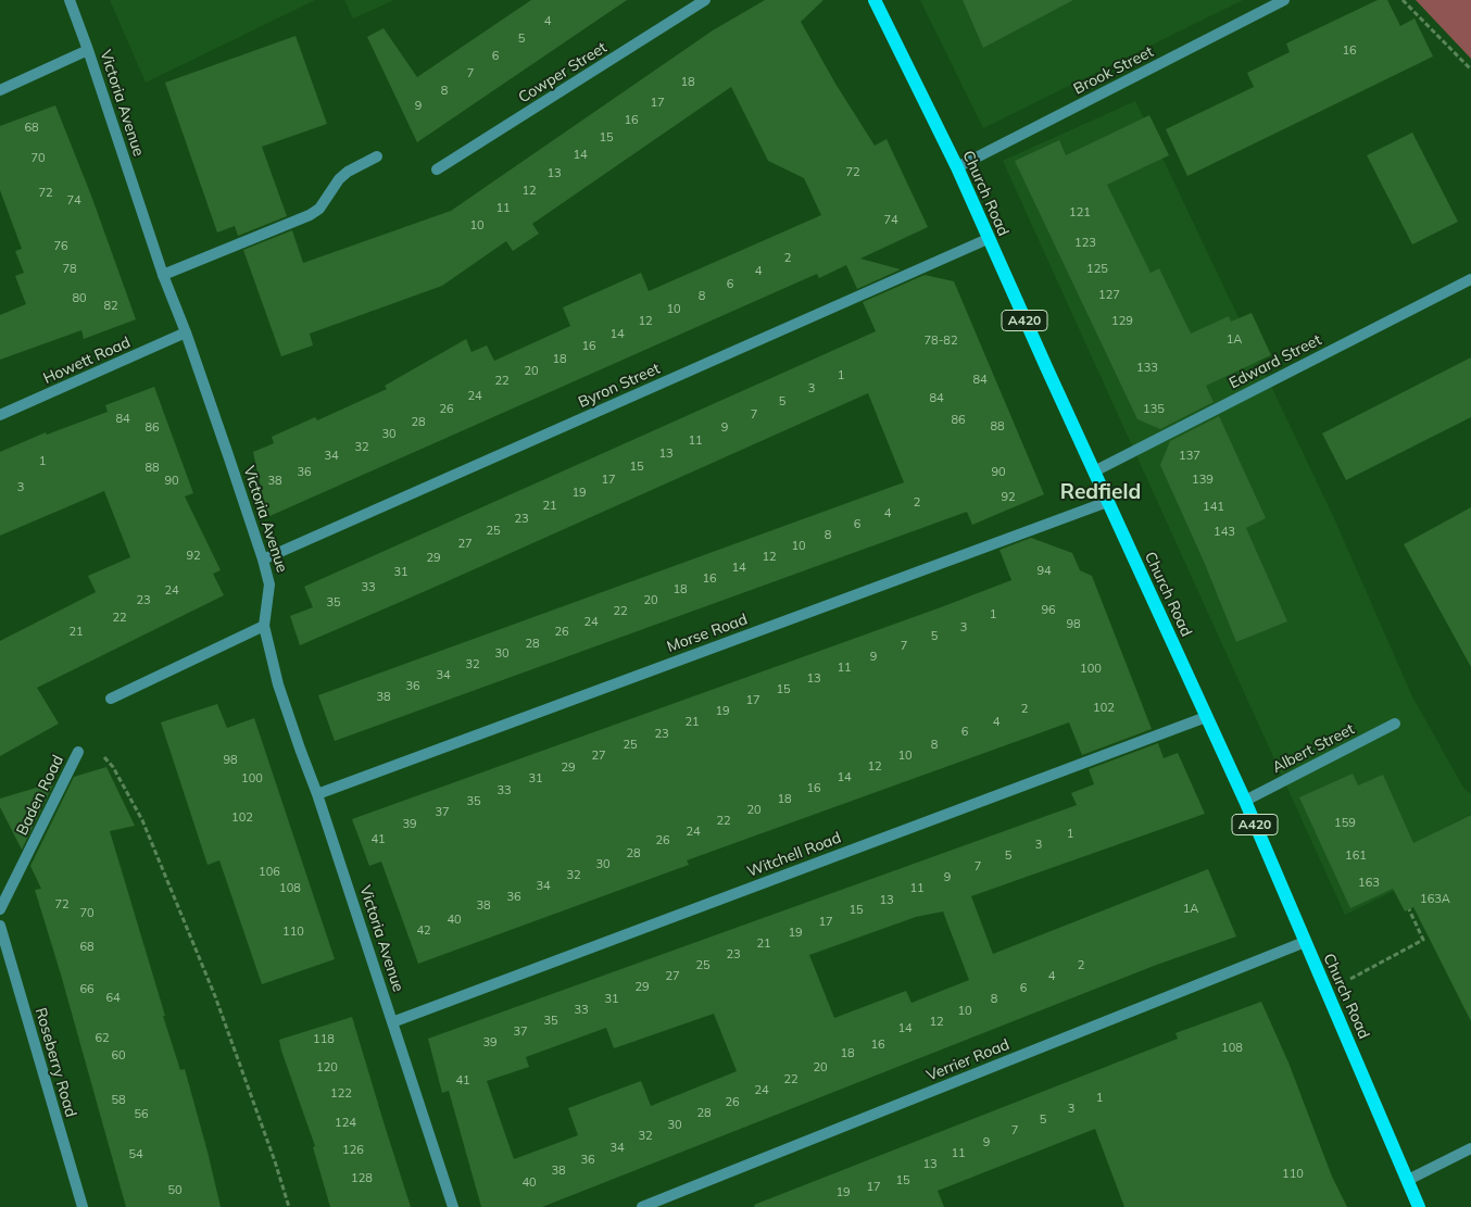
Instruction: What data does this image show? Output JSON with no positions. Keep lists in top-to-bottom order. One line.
{"streets":{"main road":["Church Road","A420"],"street":["Brook Street","Cowper Street","Victoria Avenue","Howett Road","Edward Street","Byron Street","Morse Road","Albert Street","Baden Road","Witchell Road","Verrier Road","Roseberry Road"]},"crossings":[["Brook Street","Church Road"],["Victoria Avenue","Howett Road"],["Victoria Avenue","Byron Street"],["Victoria Avenue","Morse Road"],["Victoria Avenue","Witchell Road"],["Church Road","Edward Street"],["Church Road","Byron Street"],["Church Road","Morse Road"],["Church Road","Albert Street"],["Church Road","Witchell Road"],["Church Road","Verrier Road"]],"districts":["Redfield"],"house_numbers":["4","5","16","6","7","18","8","17","9","16","68","15","14","70","72","13","12","72","74","11","121","74","10","123","76","2","78","125","4","6","127","8","80","82","10","12","129","14","1A","78-82","16","18","133","20","1","84","22","3","24","84","5","26","135","7","84","86","28","88","86","9","30","11","32","13","34","137","1","15","88","36","90","17","139","90","38","3","19","92","2","21","141","4","23","6","25","143","8","27","10","92","12","29","14","94","31","16","33","18","24","23","20","35","96","22","1","22","24","98","3","21","26","5","28","7","30","9","32","11","100","34","13","36","15","38","17","102","2","19","21","4","6","23","25","8","27","10","98","12","29","14","100","31","16","33","18","35","20","37","102","22","159","39","24","1","41","26","3","28","5","161","30","7","106","32","9","163","34","108","11","36","163A","13","72","38","1A","15","70","40","17","42","110","19","21","68","23","25","2","27","4","29","6","66","64","31","8","33","10","35","12","14","37","62","118","39","16","108","18","60","120","20","22","41","24","122","1","58","26","3","28","56","5","124","30","7","32","9","34","126","11","54","36","13","38","110","128","15","40","17","50","19"]}
